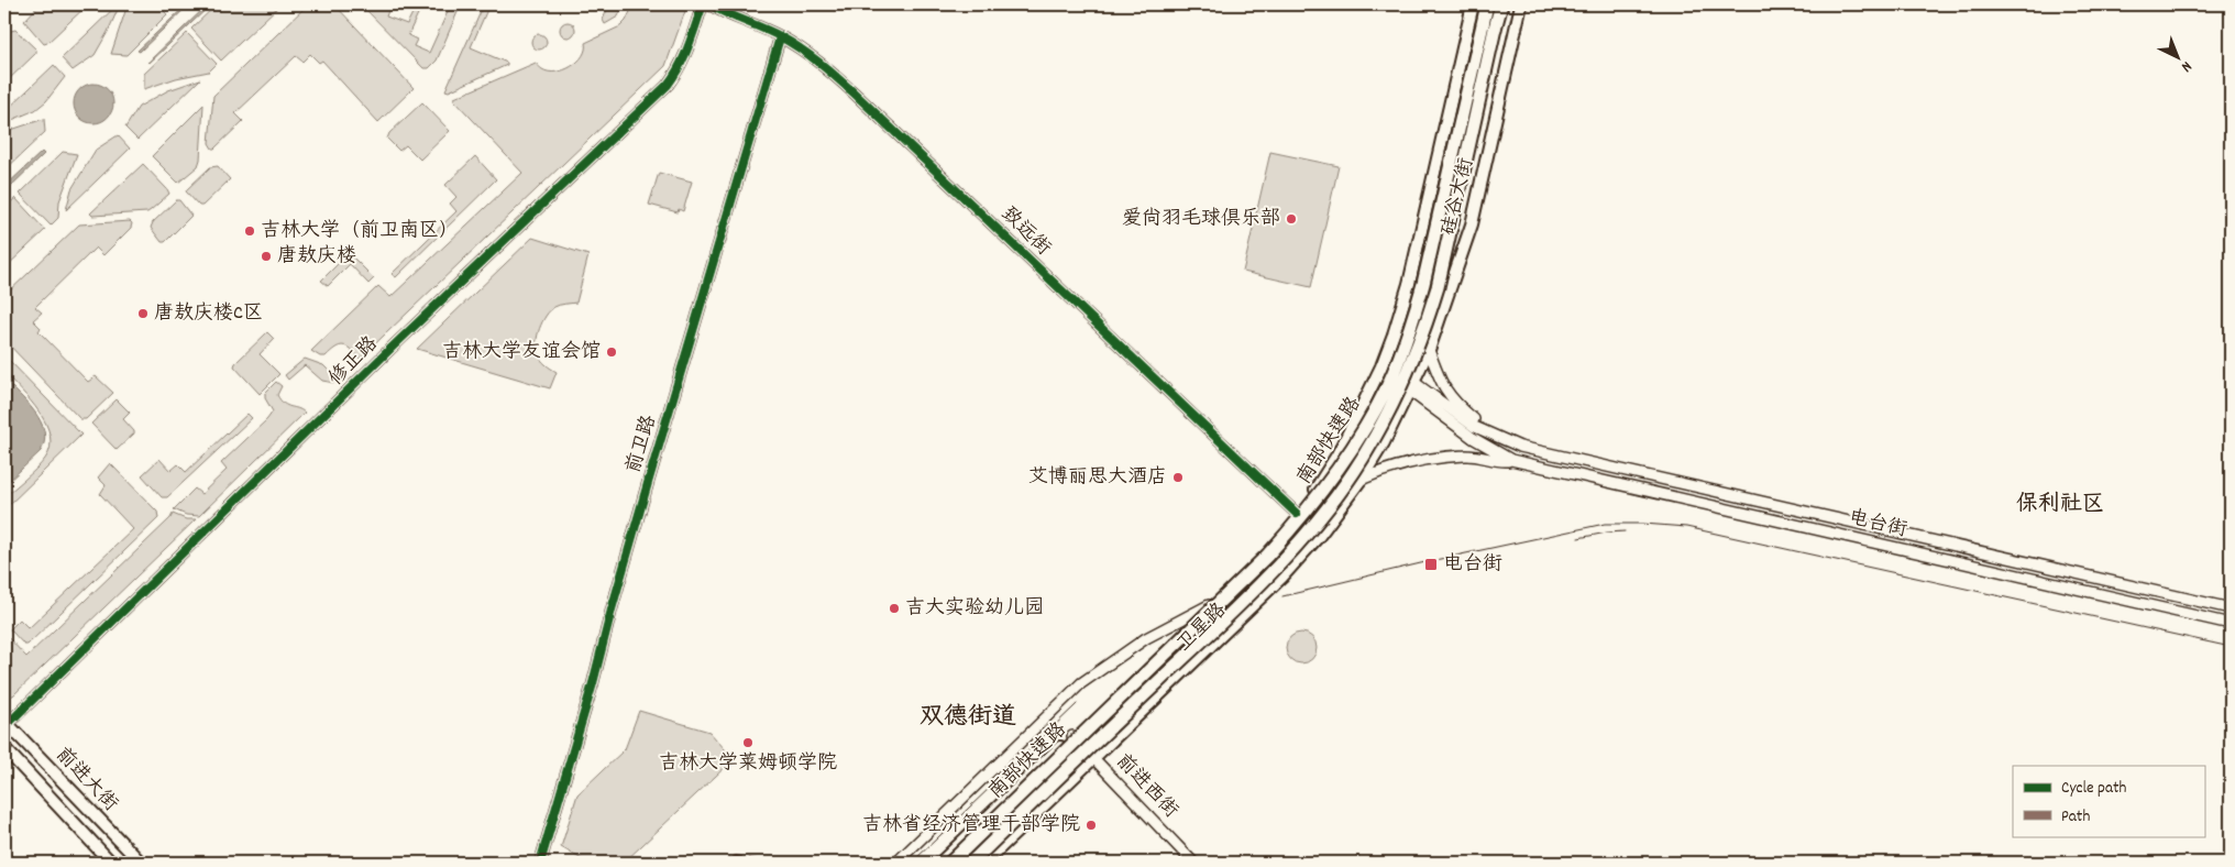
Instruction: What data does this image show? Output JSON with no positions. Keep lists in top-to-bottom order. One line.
{"streets":{"highway":["南部快速路"],"main road":["硅谷大街","卫星路","前进大街"],"street":["致远街","修正路","前卫路","电台街","前进西街"]},"crossings":[["硅谷大街","电台街"],["硅谷大街","卫星路"],["致远街","前卫路"],["致远街","卫星路"],["修正路","前进大街"],["电台街","卫星路"],["卫星路","前进西街"]],"districts":["保利社区","双德街道"],"places":{"other":["爱尚羽毛球俱乐部","吉林大学（前卫南区）","唐敖庆楼","唐敖庆楼C区","吉林大学友谊会馆","艾博丽思大酒店","吉大实验幼儿园","吉林大学莱姆顿学院","吉林省经济管理干部学院"],"transit":["电台街"]},"legend":["Cycle path","Path"],"north":"bottom right"}
